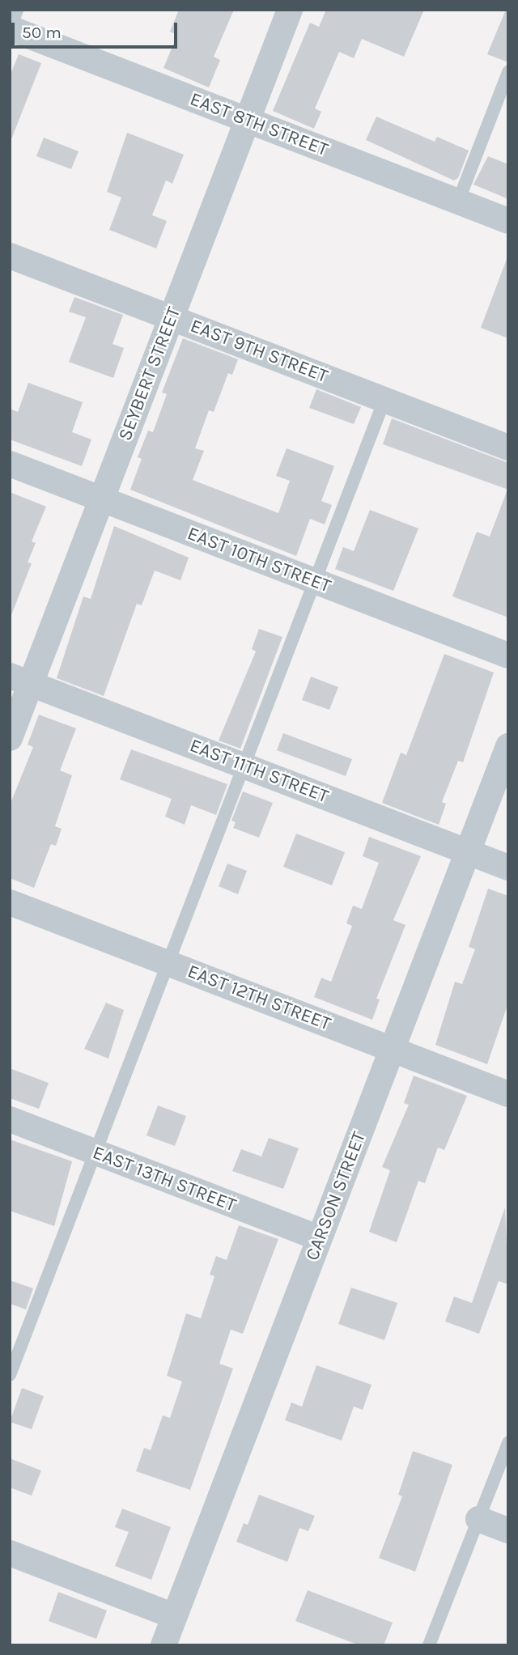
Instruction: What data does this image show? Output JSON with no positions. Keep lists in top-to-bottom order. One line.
{"streets":{"street":["EAST 8TH STREET","EAST 9TH STREET","SEYBERT STREET","EAST 10TH STREET","EAST 11TH STREET","EAST 12TH STREET","EAST 13TH STREET","CARSON STREET"]},"crossings":[["EAST 8TH STREET","SEYBERT STREET"],["EAST 9TH STREET","SEYBERT STREET"],["SEYBERT STREET","EAST 10TH STREET"],["SEYBERT STREET","EAST 11TH STREET"],["EAST 11TH STREET","CARSON STREET"],["EAST 12TH STREET","CARSON STREET"],["EAST 13TH STREET","CARSON STREET"]],"scale_bar":"50 m"}
